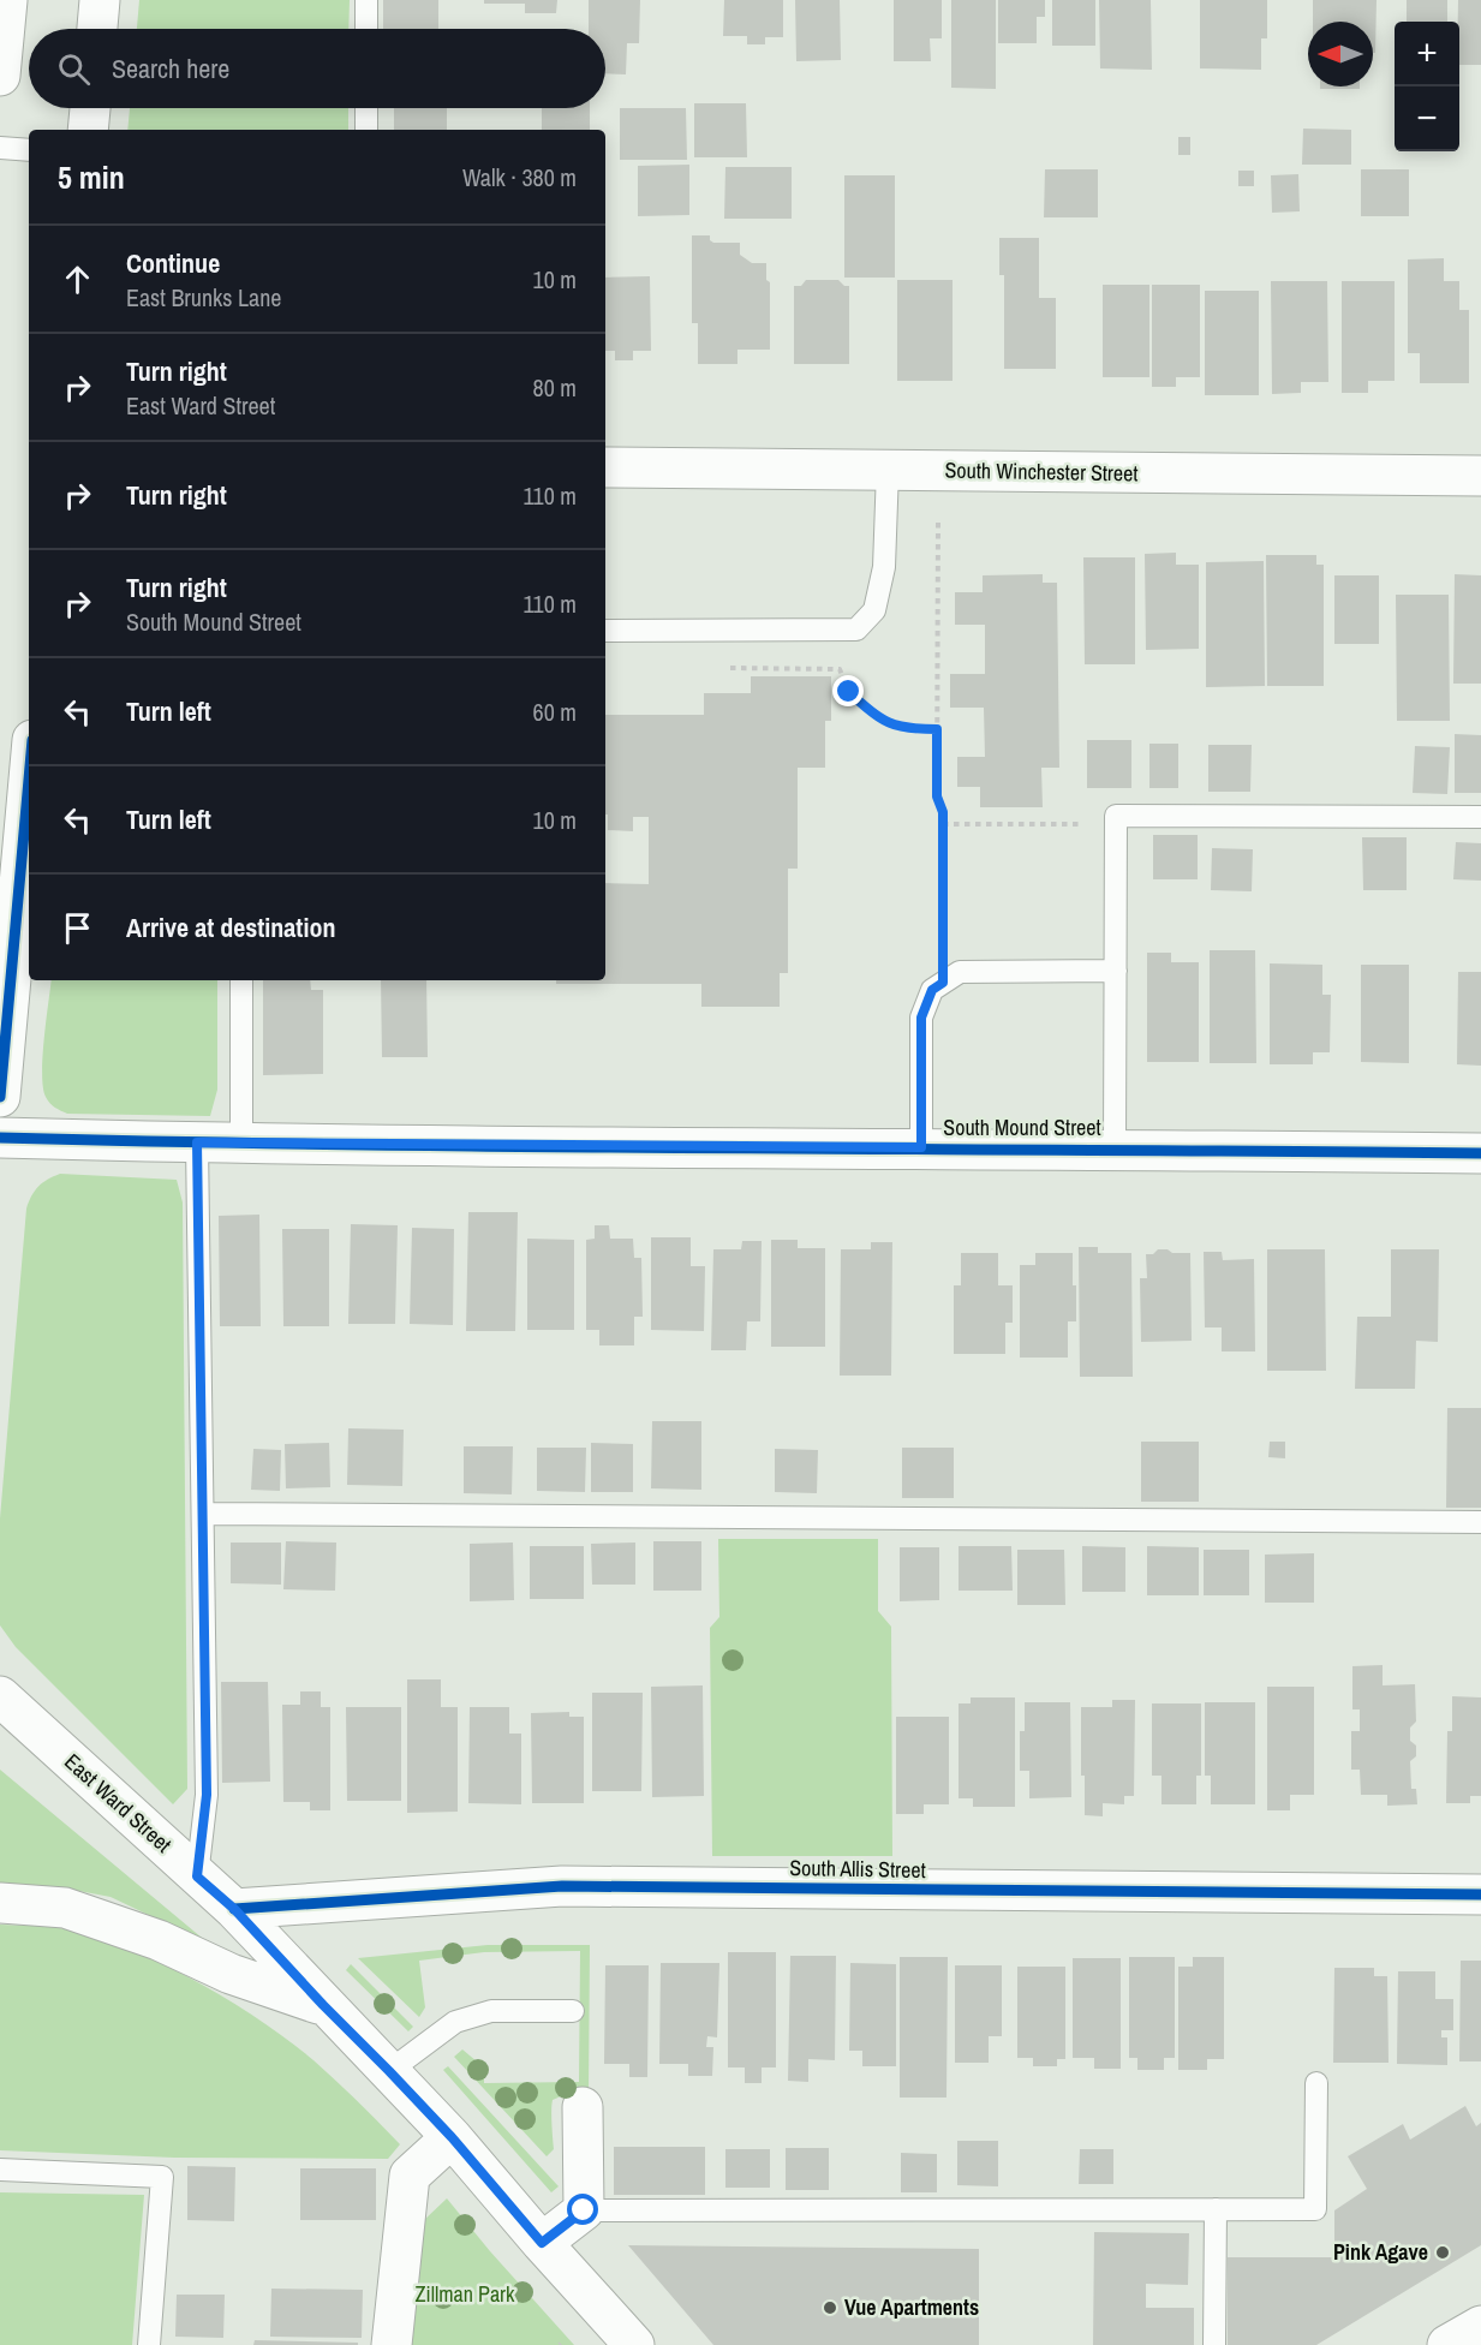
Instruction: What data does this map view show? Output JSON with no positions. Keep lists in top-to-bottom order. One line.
{"streets":{"street":["South Winchester Street","South Mound Street","East Ward Street","South Allis Street"]},"crossings":[["East Ward Street","South Allis Street"]],"parks":["Zillman Park"],"places":["Pink Agave","Vue Apartments"],"north":"left","page":{"map_buttons":["+","−"],"search":"Search here","heading":["5 min","Walk · 380 m"],"list":[["Continue","East Brunks Lane","10 m"],["Turn right","East Ward Street","80 m"],["Turn right","110 m"],["Turn right","South Mound Street","110 m"],["Turn left","60 m"],["Turn left","10 m"],"Arrive at destination"]}}
